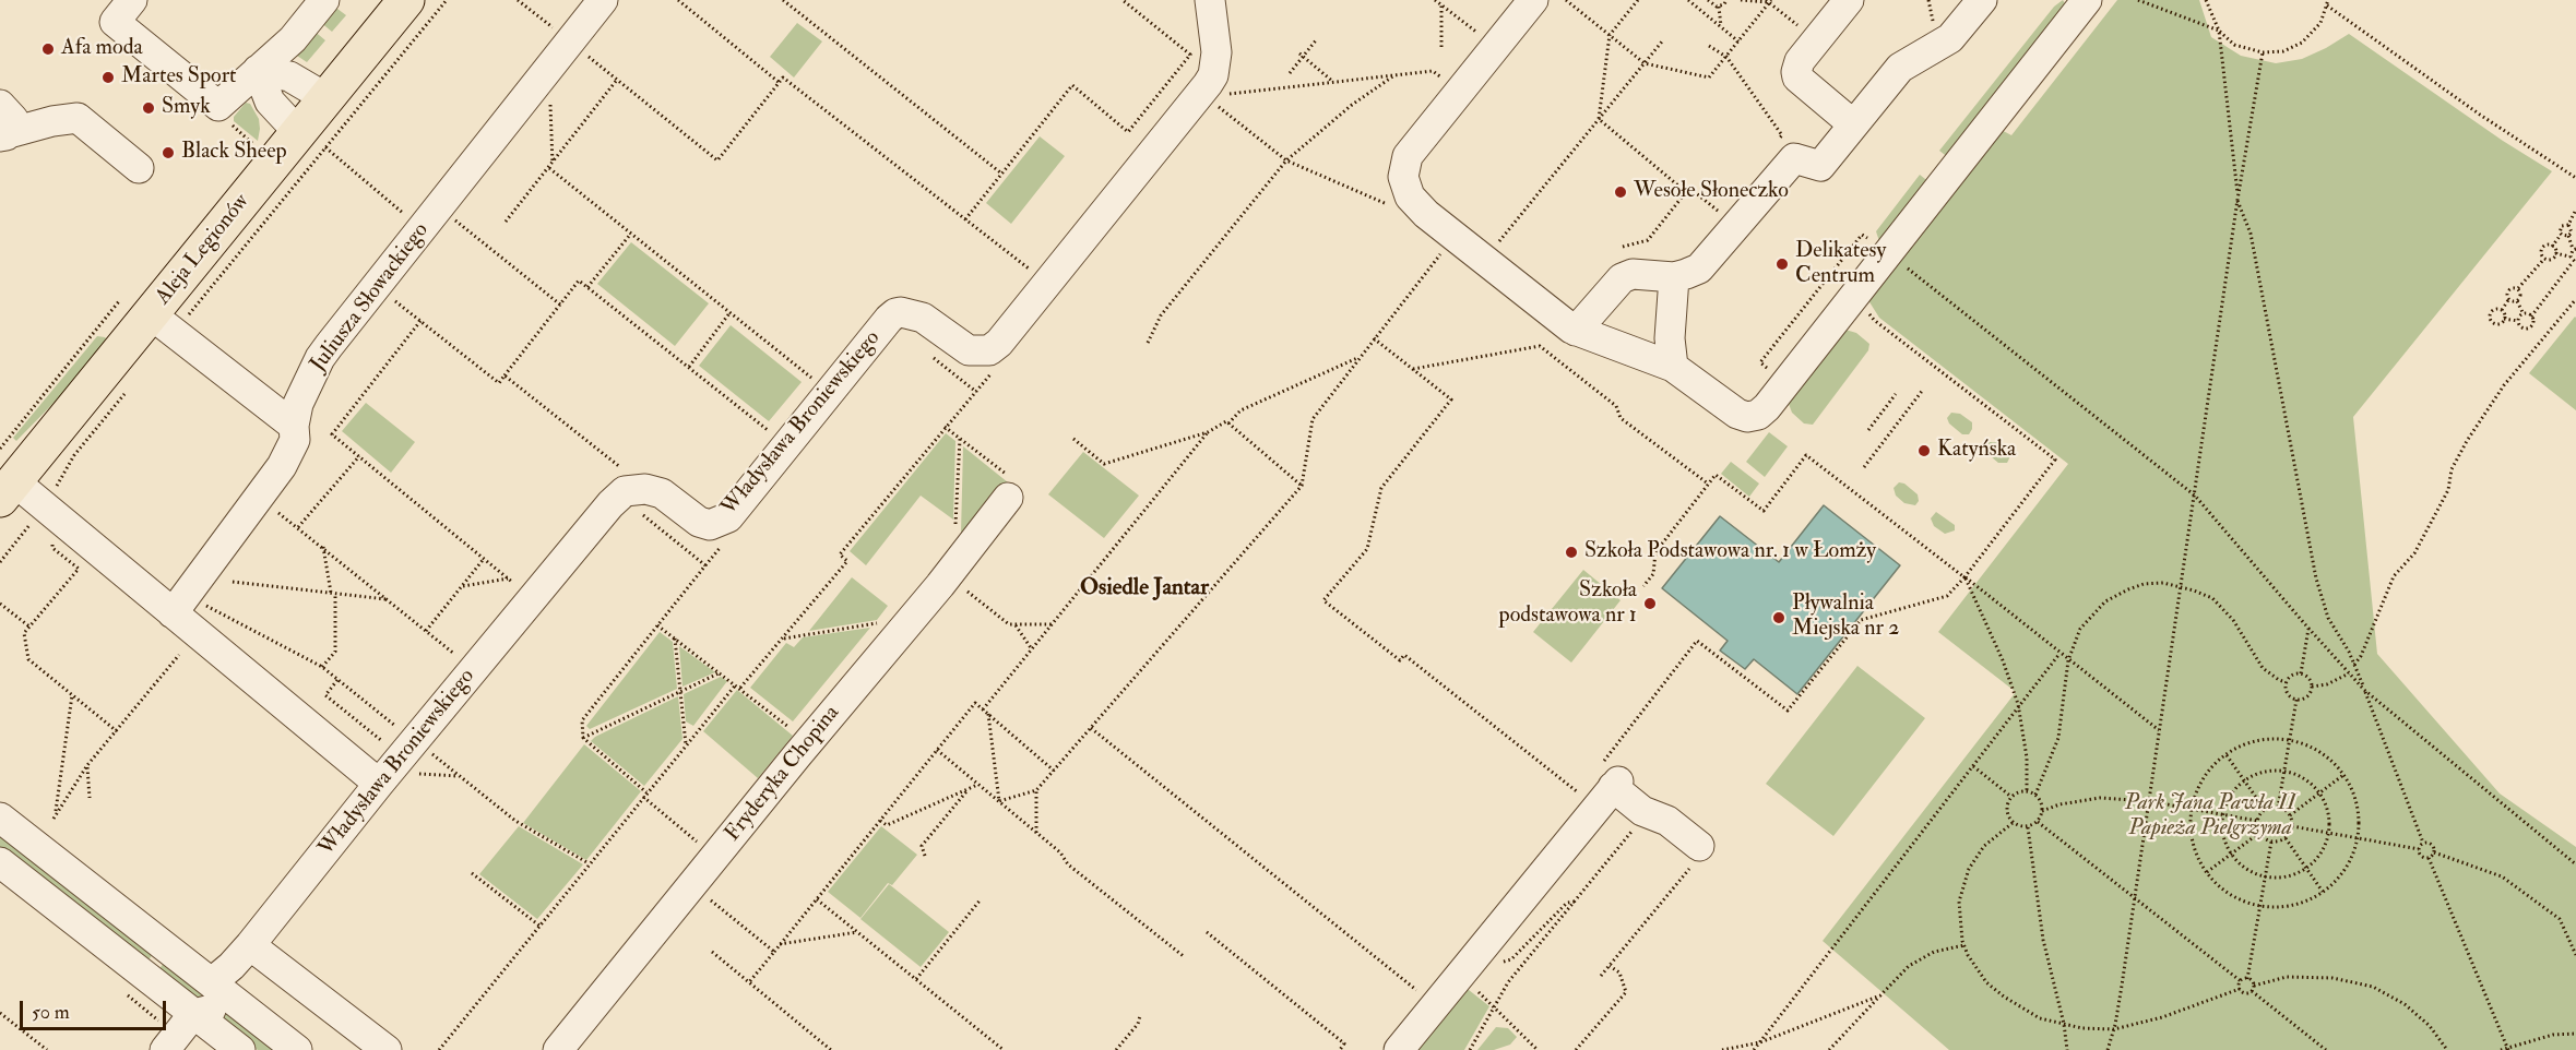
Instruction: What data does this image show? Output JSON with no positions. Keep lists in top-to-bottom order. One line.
{"streets":{"main road":["Aleja Legionów"],"street":["Juliusza Słowackiego","Władysława Broniewskiego","Fryderyka Chopina"]},"districts":["Osiedle Jantar"],"parks":["Park Jana Pawła II Papieża Pielgrzyma"],"places":["Afa moda","Martes Sport","Smyk","Black Sheep","Wesołe Słoneczko","Delikatesy Centrum","Katyńska","Szkoła Podstawowa nr. 1 w Łomży","Szkoła podstawowa nr 1","Pływalnia Miejska nr 2"],"scale_bar":"50 m"}
